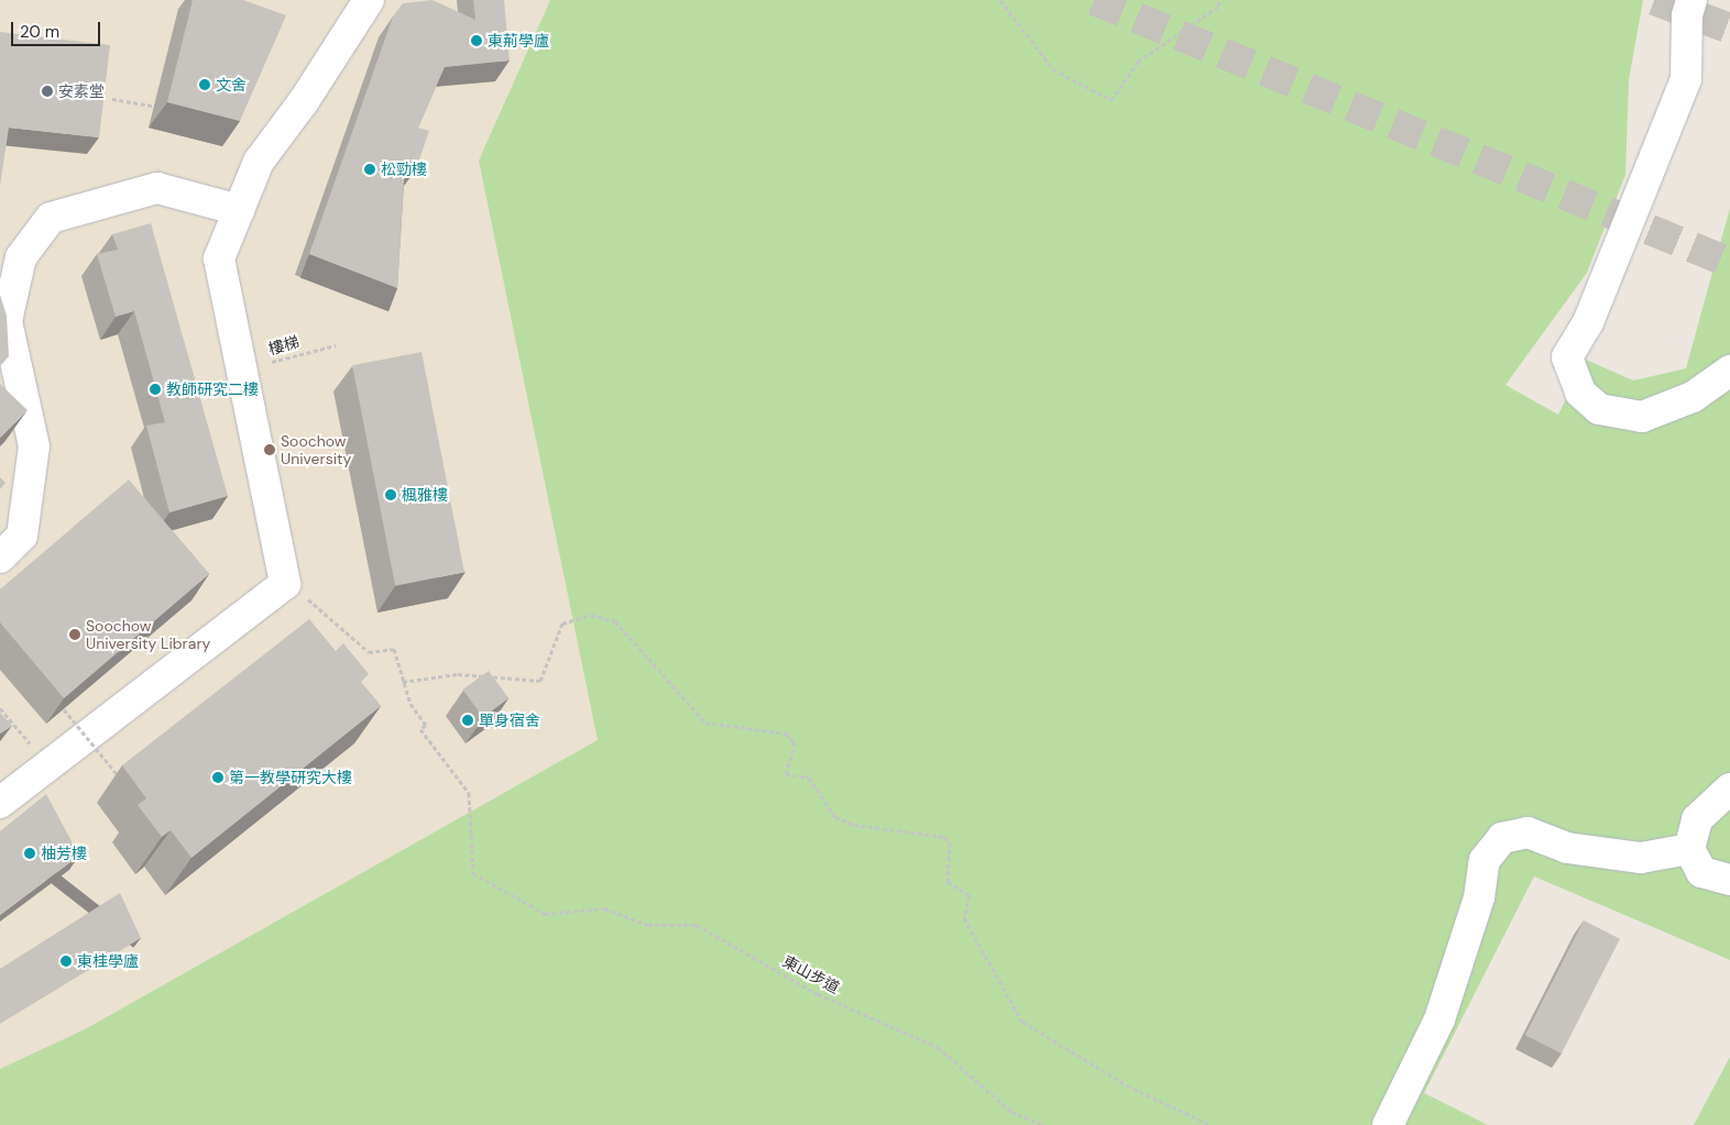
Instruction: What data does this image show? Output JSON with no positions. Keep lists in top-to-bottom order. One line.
{"streets":{"path":["樓梯","東山步道"]},"places":["東荊學廬","文舍","安素堂","松勁樓","教師研究二樓","Soochow University","楓雅樓","Soochow University Library","單身宿舍","第一教學研究大樓","柚芳樓","東桂學廬"],"scale_bar":"20 m"}
